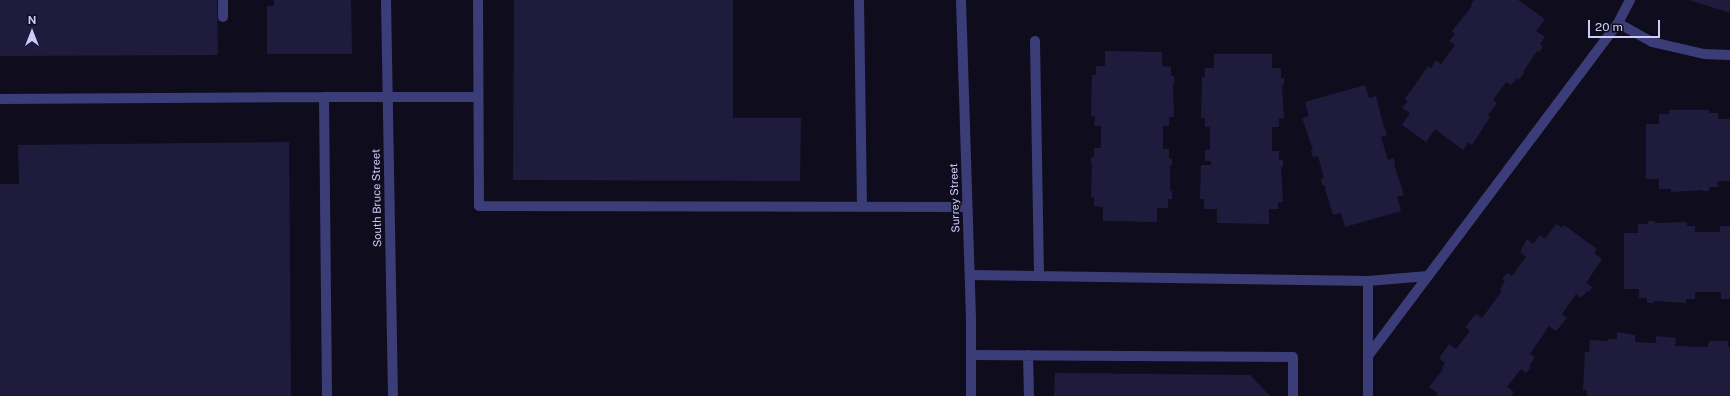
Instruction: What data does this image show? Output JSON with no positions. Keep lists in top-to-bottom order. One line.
{"streets":{"street":["South Bruce Street","Surrey Street"]},"scale_bar":"20 m","north":"top"}
